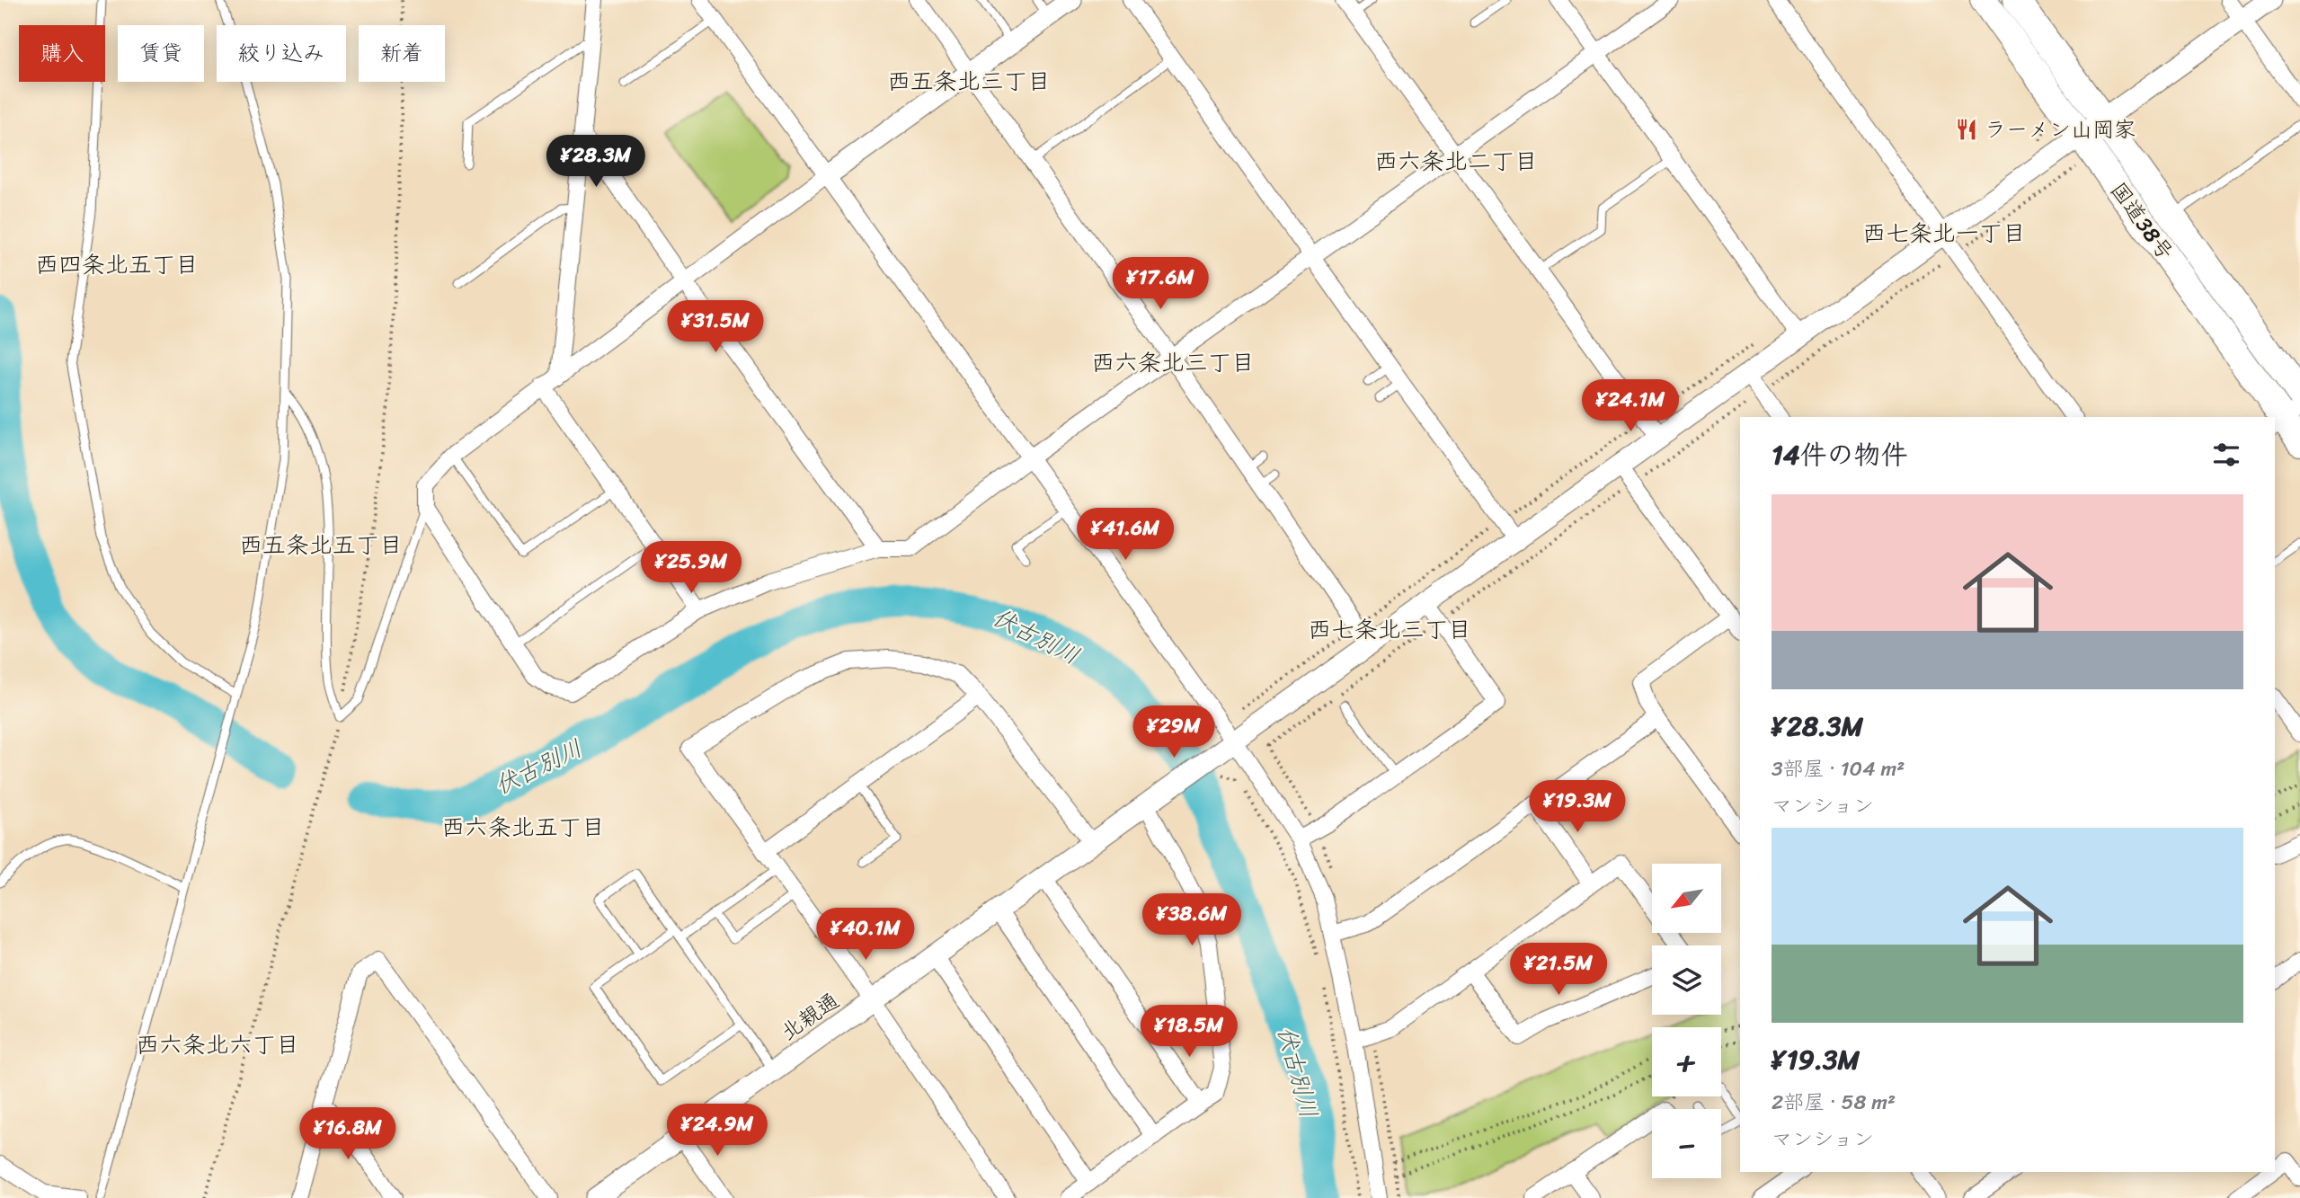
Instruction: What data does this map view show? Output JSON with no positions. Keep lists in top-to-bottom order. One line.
{"streets":{"highway":["国道38号"],"street":["北親通"]},"crossings":[["国道38号","北親通"]],"districts":["西五条北三丁目","西六条北二丁目","西七条北一丁目","西四条北五丁目","西六条北三丁目","西五条北五丁目","西七条北三丁目","西六条北五丁目","西六条北六丁目"],"water":["伏古別川"],"places":{"restaurant":["ラーメン山岡家"]},"north":"bottom left","page":{"chip":["購入","賃貸","絞り込み","新着"],"price":["¥28.3M","¥17.6M","¥31.5M","¥24.1M","¥41.6M","¥25.9M","¥29M","¥19.3M","¥38.6M","¥40.1M","¥21.5M","¥18.5M","¥24.9M","¥16.8M"],"heading":"14件の物件","list":[{"name":"¥28.3M","note":"3部屋 · 104 m² · マンション"},{"name":"¥19.3M","note":"2部屋 · 58 m² · マンション"}],"map_buttons":["+","−"]}}
